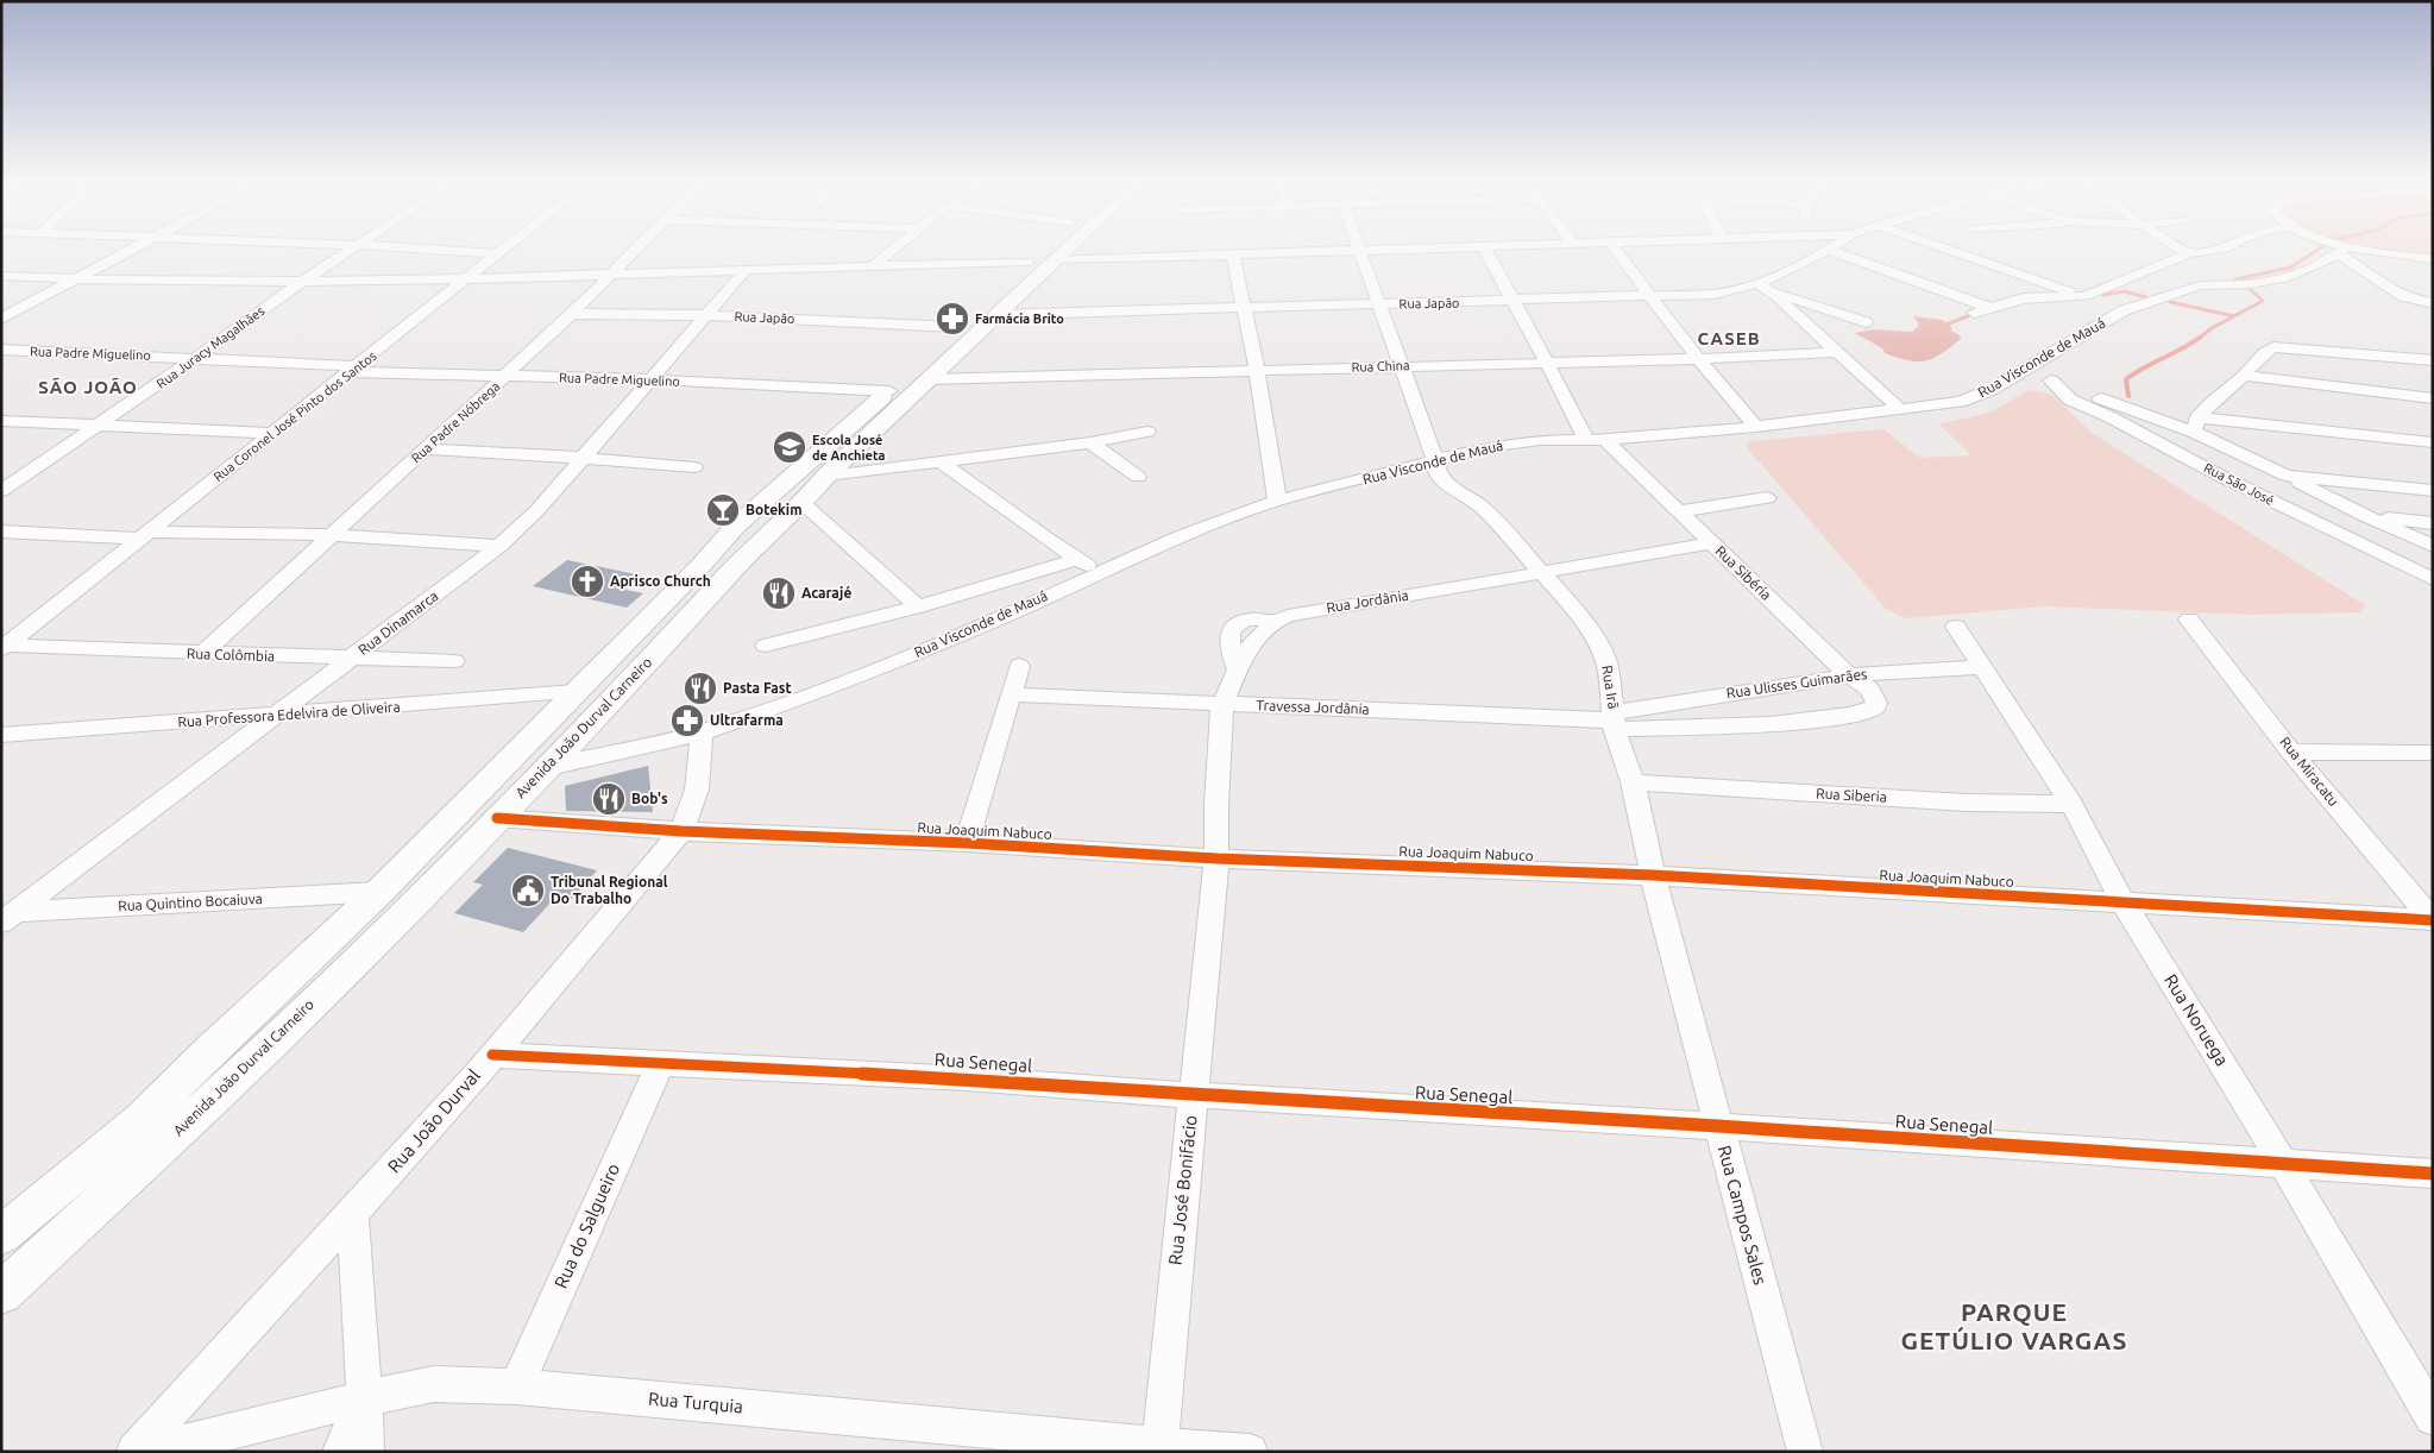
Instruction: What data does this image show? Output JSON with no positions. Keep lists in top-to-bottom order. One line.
{"streets":{"main road":["Avenida João Durval Carneiro"],"street":["Rua Japão","Rua Juracy Magalhães","Rua Padre Miguelino","Rua Visconde de Mauá","Rua China","Rua Coronel José Pinto dos Santos","Rua Padre Nóbrega","Rua São José","Rua Sibéria","Rua Jordânia","Rua Dinamarca","Rua Colômbia","Rua Ulisses Guimarães","Rua Irã","Travessa Jordânia","Rua Professora Edelvira de Oliveira","Rua Miracatu","Rua Siberia","Rua Joaquim Nabuco","Rua Quintino Bocaiuva","Rua Noruega","Rua Senegal","Rua João Durval","Rua José Bonifácio","Rua Campos Sales","Rua do Salgueiro","Rua Turquia"]},"crossings":[["Rua Japão","Rua Padre Nóbrega"],["Rua Japão","Rua Dinamarca"],["Rua Japão","Rua Irã"],["Rua Japão","Avenida João Durval Carneiro"],["Rua Juracy Magalhães","Rua Padre Miguelino"],["Rua Padre Miguelino","Rua Coronel José Pinto dos Santos"],["Rua Padre Miguelino","Rua Padre Nóbrega"],["Rua Padre Miguelino","Rua Dinamarca"],["Rua Padre Miguelino","Avenida João Durval Carneiro"],["Rua Visconde de Mauá","Rua Sibéria"],["Rua Visconde de Mauá","Rua Irã"],["Rua Visconde de Mauá","Avenida João Durval Carneiro"],["Rua Visconde de Mauá","Rua João Durval"],["Rua China","Rua Irã"],["Rua China","Avenida João Durval Carneiro"],["Rua Coronel José Pinto dos Santos","Rua Colômbia"],["Rua Padre Nóbrega","Rua Colômbia"],["Rua Sibéria","Rua Jordânia"],["Rua Sibéria","Rua Ulisses Guimarães"],["Rua Jordânia","Rua Irã"],["Rua Jordânia","Travessa Jordânia"],["Rua Jordânia","Rua Joaquim Nabuco"],["Rua Jordânia","Rua José Bonifácio"],["Rua Dinamarca","Rua Colômbia"],["Rua Dinamarca","Rua Professora Edelvira de Oliveira"],["Rua Dinamarca","Rua Quintino Bocaiuva"],["Rua Ulisses Guimarães","Rua Irã"],["Rua Ulisses Guimarães","Travessa Jordânia"],["Rua Ulisses Guimarães","Rua Noruega"],["Rua Irã","Travessa Jordânia"],["Rua Irã","Rua Siberia"],["Rua Irã","Rua Joaquim Nabuco"],["Rua Irã","Rua Campos Sales"],["Rua Professora Edelvira de Oliveira","Avenida João Durval Carneiro"],["Avenida João Durval Carneiro","Rua Joaquim Nabuco"],["Avenida João Durval Carneiro","Rua Quintino Bocaiuva"],["Rua Miracatu","Rua Joaquim Nabuco"],["Rua Siberia","Rua Noruega"],["Rua Joaquim Nabuco","Rua Noruega"],["Rua Joaquim Nabuco","Rua João Durval"],["Rua Joaquim Nabuco","Rua José Bonifácio"],["Rua Joaquim Nabuco","Rua Campos Sales"],["Rua Noruega","Rua Senegal"],["Rua Senegal","Rua João Durval"],["Rua Senegal","Rua José Bonifácio"],["Rua Senegal","Rua Campos Sales"],["Rua Senegal","Rua do Salgueiro"],["Rua José Bonifácio","Rua Turquia"],["Rua do Salgueiro","Rua Turquia"]],"districts":["CASEB","SÃO JOÃO","PARQUE GETÚLIO VARGAS"],"places":{"pharmacy":["Farmácia Brito","Ultrafarma"],"school or university":["Escola José de Anchieta"],"bar":["Botekim"],"church":["Aprisco Church"],"restaurant":["Acarajé","Pasta Fast","Bob's"],"public building":["Tribunal Regional Do Trabalho"]}}
